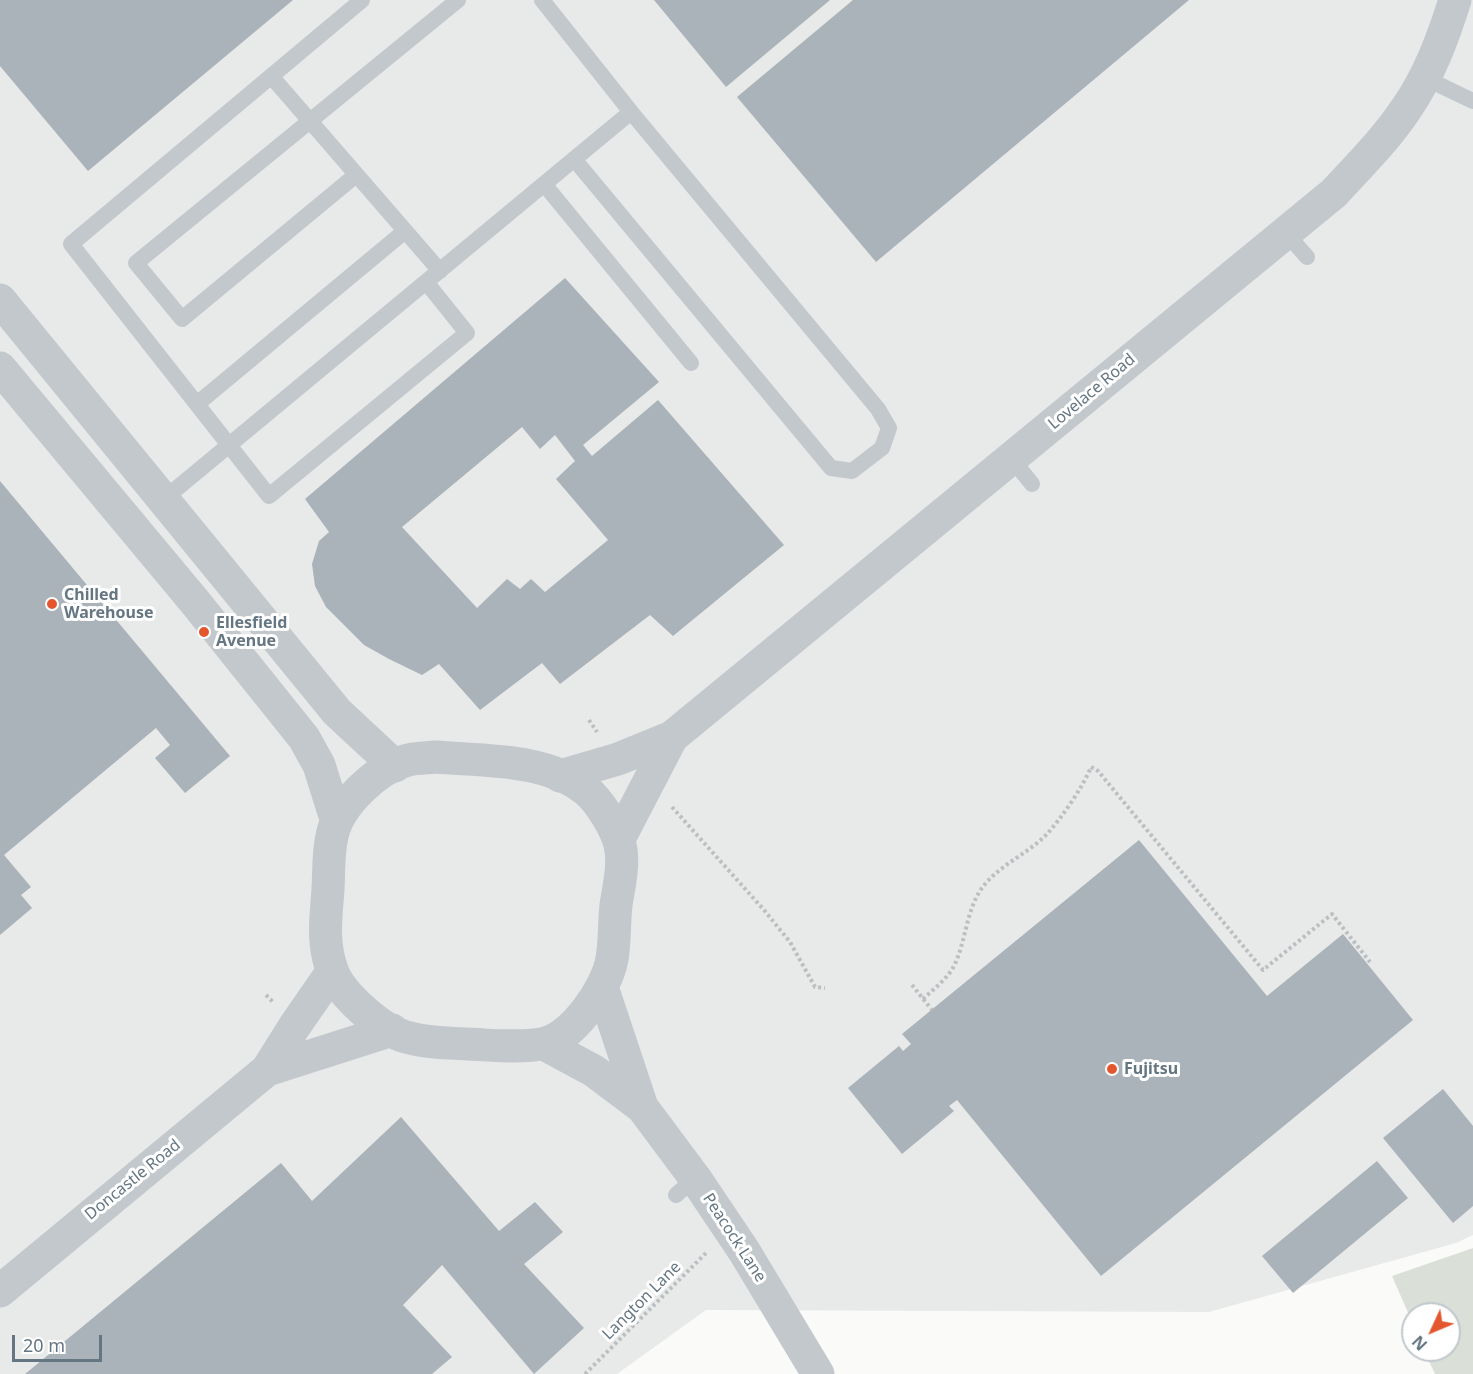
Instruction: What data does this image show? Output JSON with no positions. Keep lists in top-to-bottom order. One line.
{"streets":{"street":["Lovelace Road","Doncastle Road","Peacock Lane"],"path":["Langton Lane"]},"places":["Chilled Warehouse","Ellesfield Avenue","Fujitsu"],"scale_bar":"20 m","north":"bottom left"}
